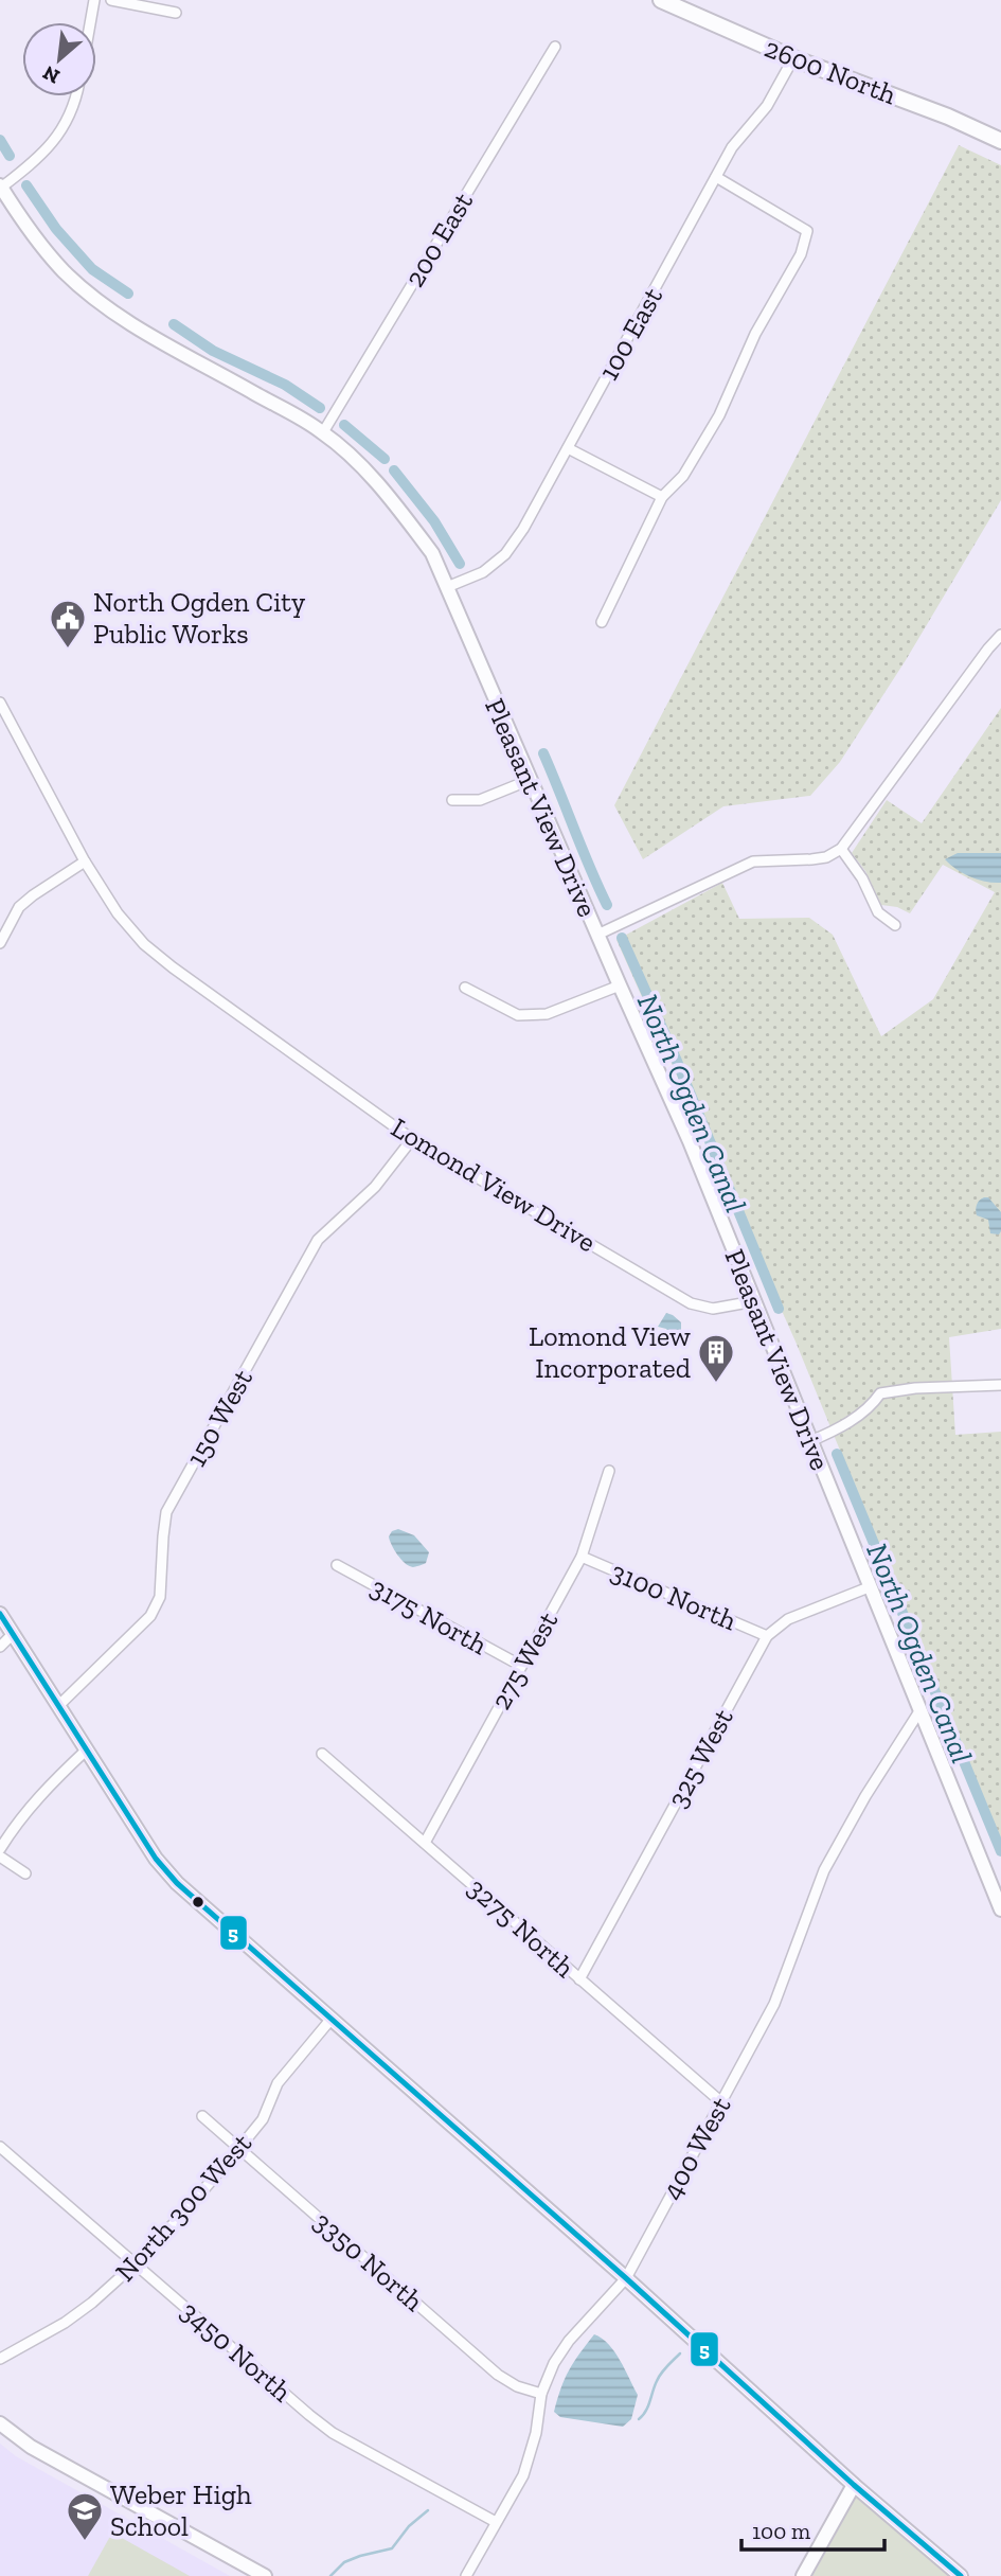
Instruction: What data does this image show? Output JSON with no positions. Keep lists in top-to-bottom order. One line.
{"streets":{"main road":["2600 North"],"street":["200 East","100 East","Pleasant View Drive","Lomond View Drive","150 West","3100 North","3175 North","275 West","325 West","3275 North","400 West","North 300 West","3350 North","3450 North"]},"crossings":[["2600 North","100 East"],["200 East","Pleasant View Drive"],["100 East","Pleasant View Drive"],["Pleasant View Drive","Lomond View Drive"],["Pleasant View Drive","325 West"],["Pleasant View Drive","400 West"],["Lomond View Drive","150 West"],["3100 North","275 West"],["3100 North","325 West"],["3175 North","275 West"],["275 West","3275 North"],["325 West","3275 North"],["3275 North","400 West"],["400 West","3350 North"],["400 West","3450 North"],["North 300 West","3350 North"],["North 300 West","3450 North"]],"water":["North Ogden Canal"],"places":{"public building":["North Ogden City Public Works"],"building":["Lomond View Incorporated"],"school or university":["Weber High School"]},"lines":["transit line 5"],"scale_bar":"100 m","north":"bottom left"}
